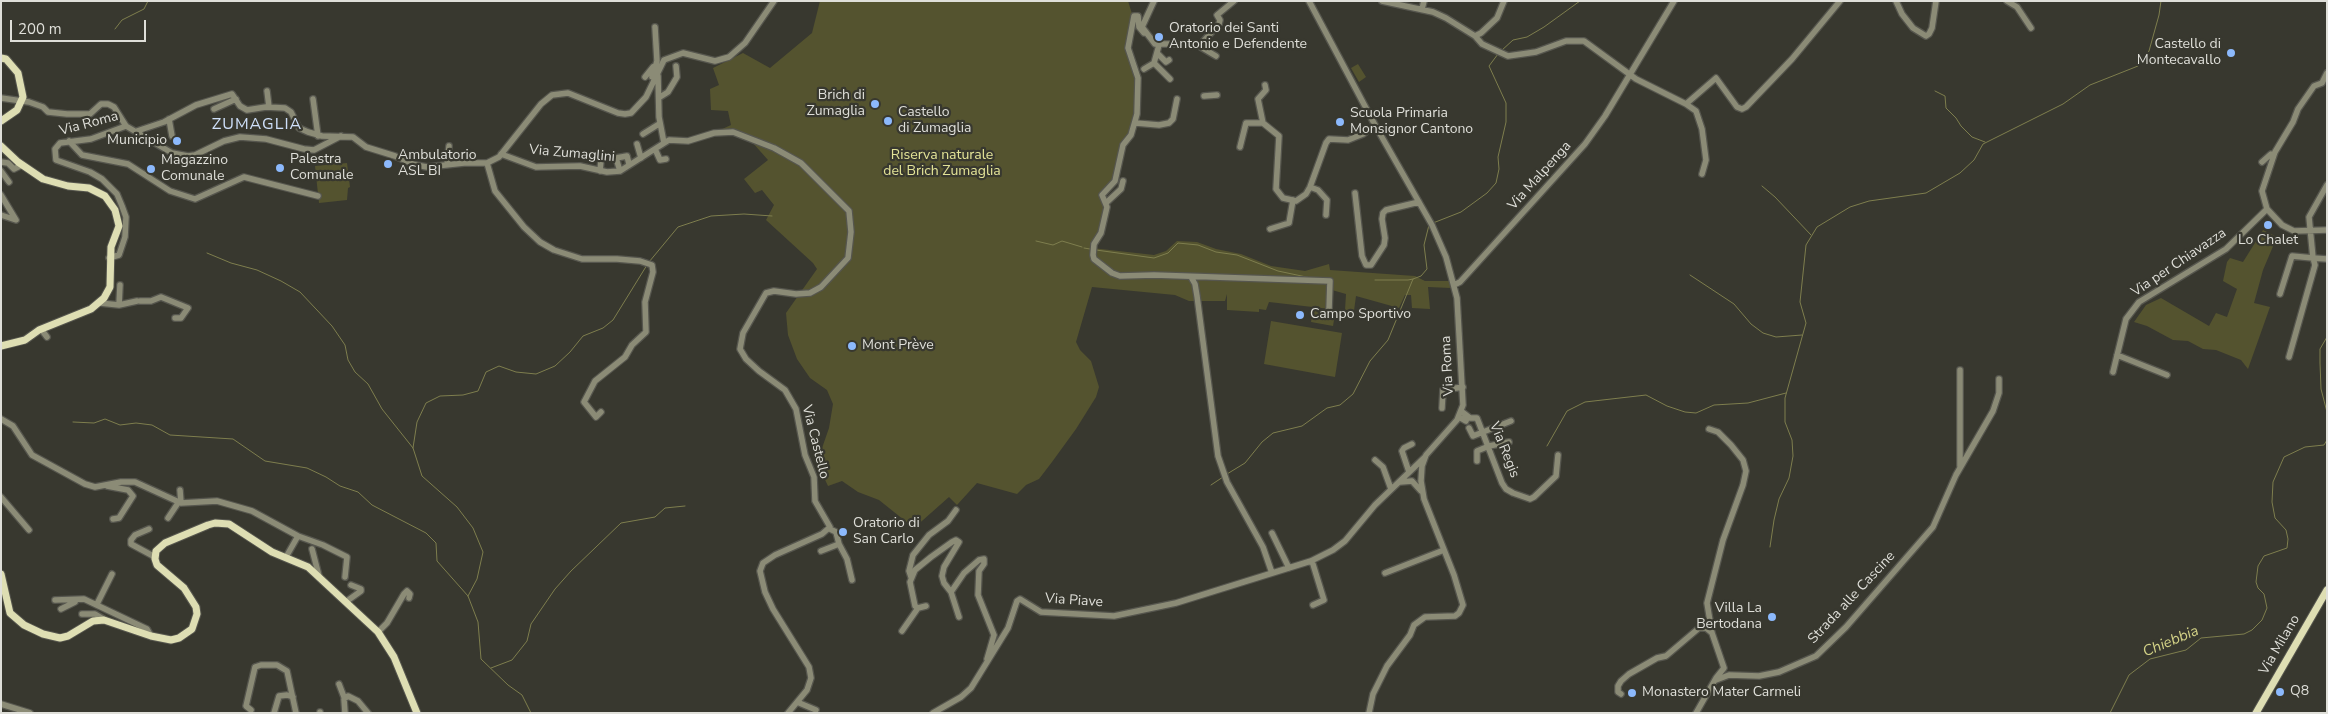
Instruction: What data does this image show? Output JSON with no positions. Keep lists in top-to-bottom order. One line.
{"streets":{"main road":["Via Milano"],"street":["Via Roma","Via Zumaglini","Via Malpenga","Via per Chiavazza","Via Castello","Via Regis","Strada alle Cascine","Via Piave"]},"crossings":[["Via Roma","Via Malpenga"],["Via Roma","Via Regis"],["Via Roma","Via Piave"],["Via Zumaglini","Via Castello"]],"districts":["ZUMAGLIA"],"water":["Chiebbia"],"parks":["Riserva naturale del Brich Zumaglia"],"places":["Oratorio dei Santi Antonio e Defendente","Castello di Montecavallo","Brich di Zumaglia","Castello di Zumaglia","Scuola Primaria Monsignor Cantono","Municipio","Ambulatorio ASL BI","Palestra Comunale","Magazzino Comunale","Lo Chalet","Campo Sportivo","Mont Prève","Oratorio di San Carlo","Villa La Bertodana","Q8","Monastero Mater Carmeli"],"scale_bar":"200 m"}
